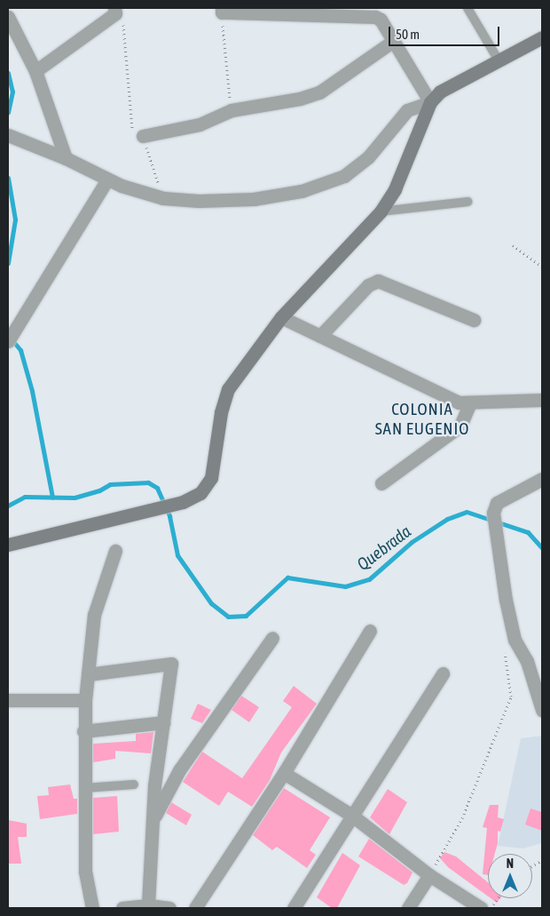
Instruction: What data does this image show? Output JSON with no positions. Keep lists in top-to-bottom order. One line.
{"districts":["COLONIA SAN EUGENIO"],"water":["Quebrada"],"scale_bar":"50 m","north":"top"}
